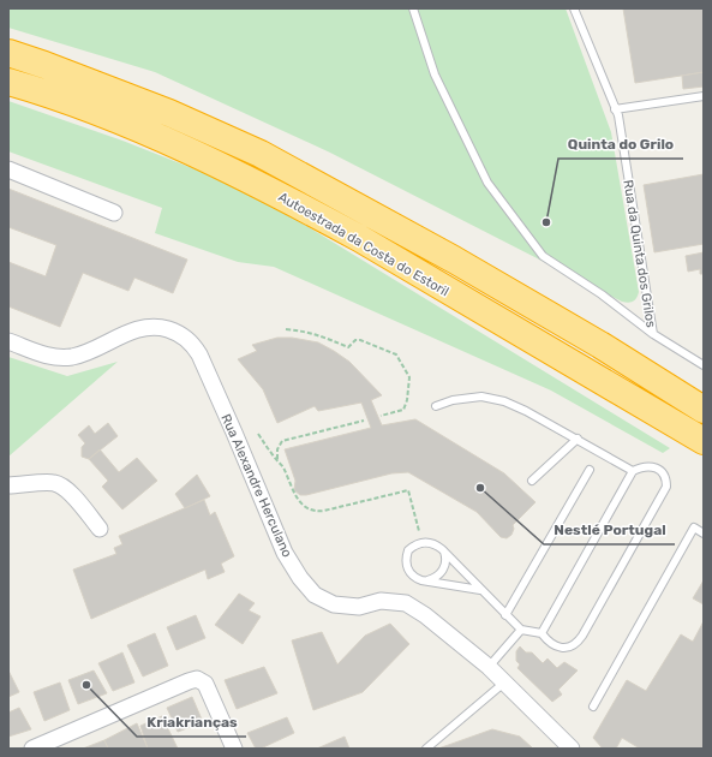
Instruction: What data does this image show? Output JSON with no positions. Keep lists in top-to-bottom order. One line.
{"streets":{"highway":["Autoestrada da Costa do Estoril"],"street":["Rua Alexandre Herculano"],"lane":["Rua da Quinta dos Grilos"]},"places":["Quinta do Grilo","Nestlé Portugal","Kriakrianças"]}
